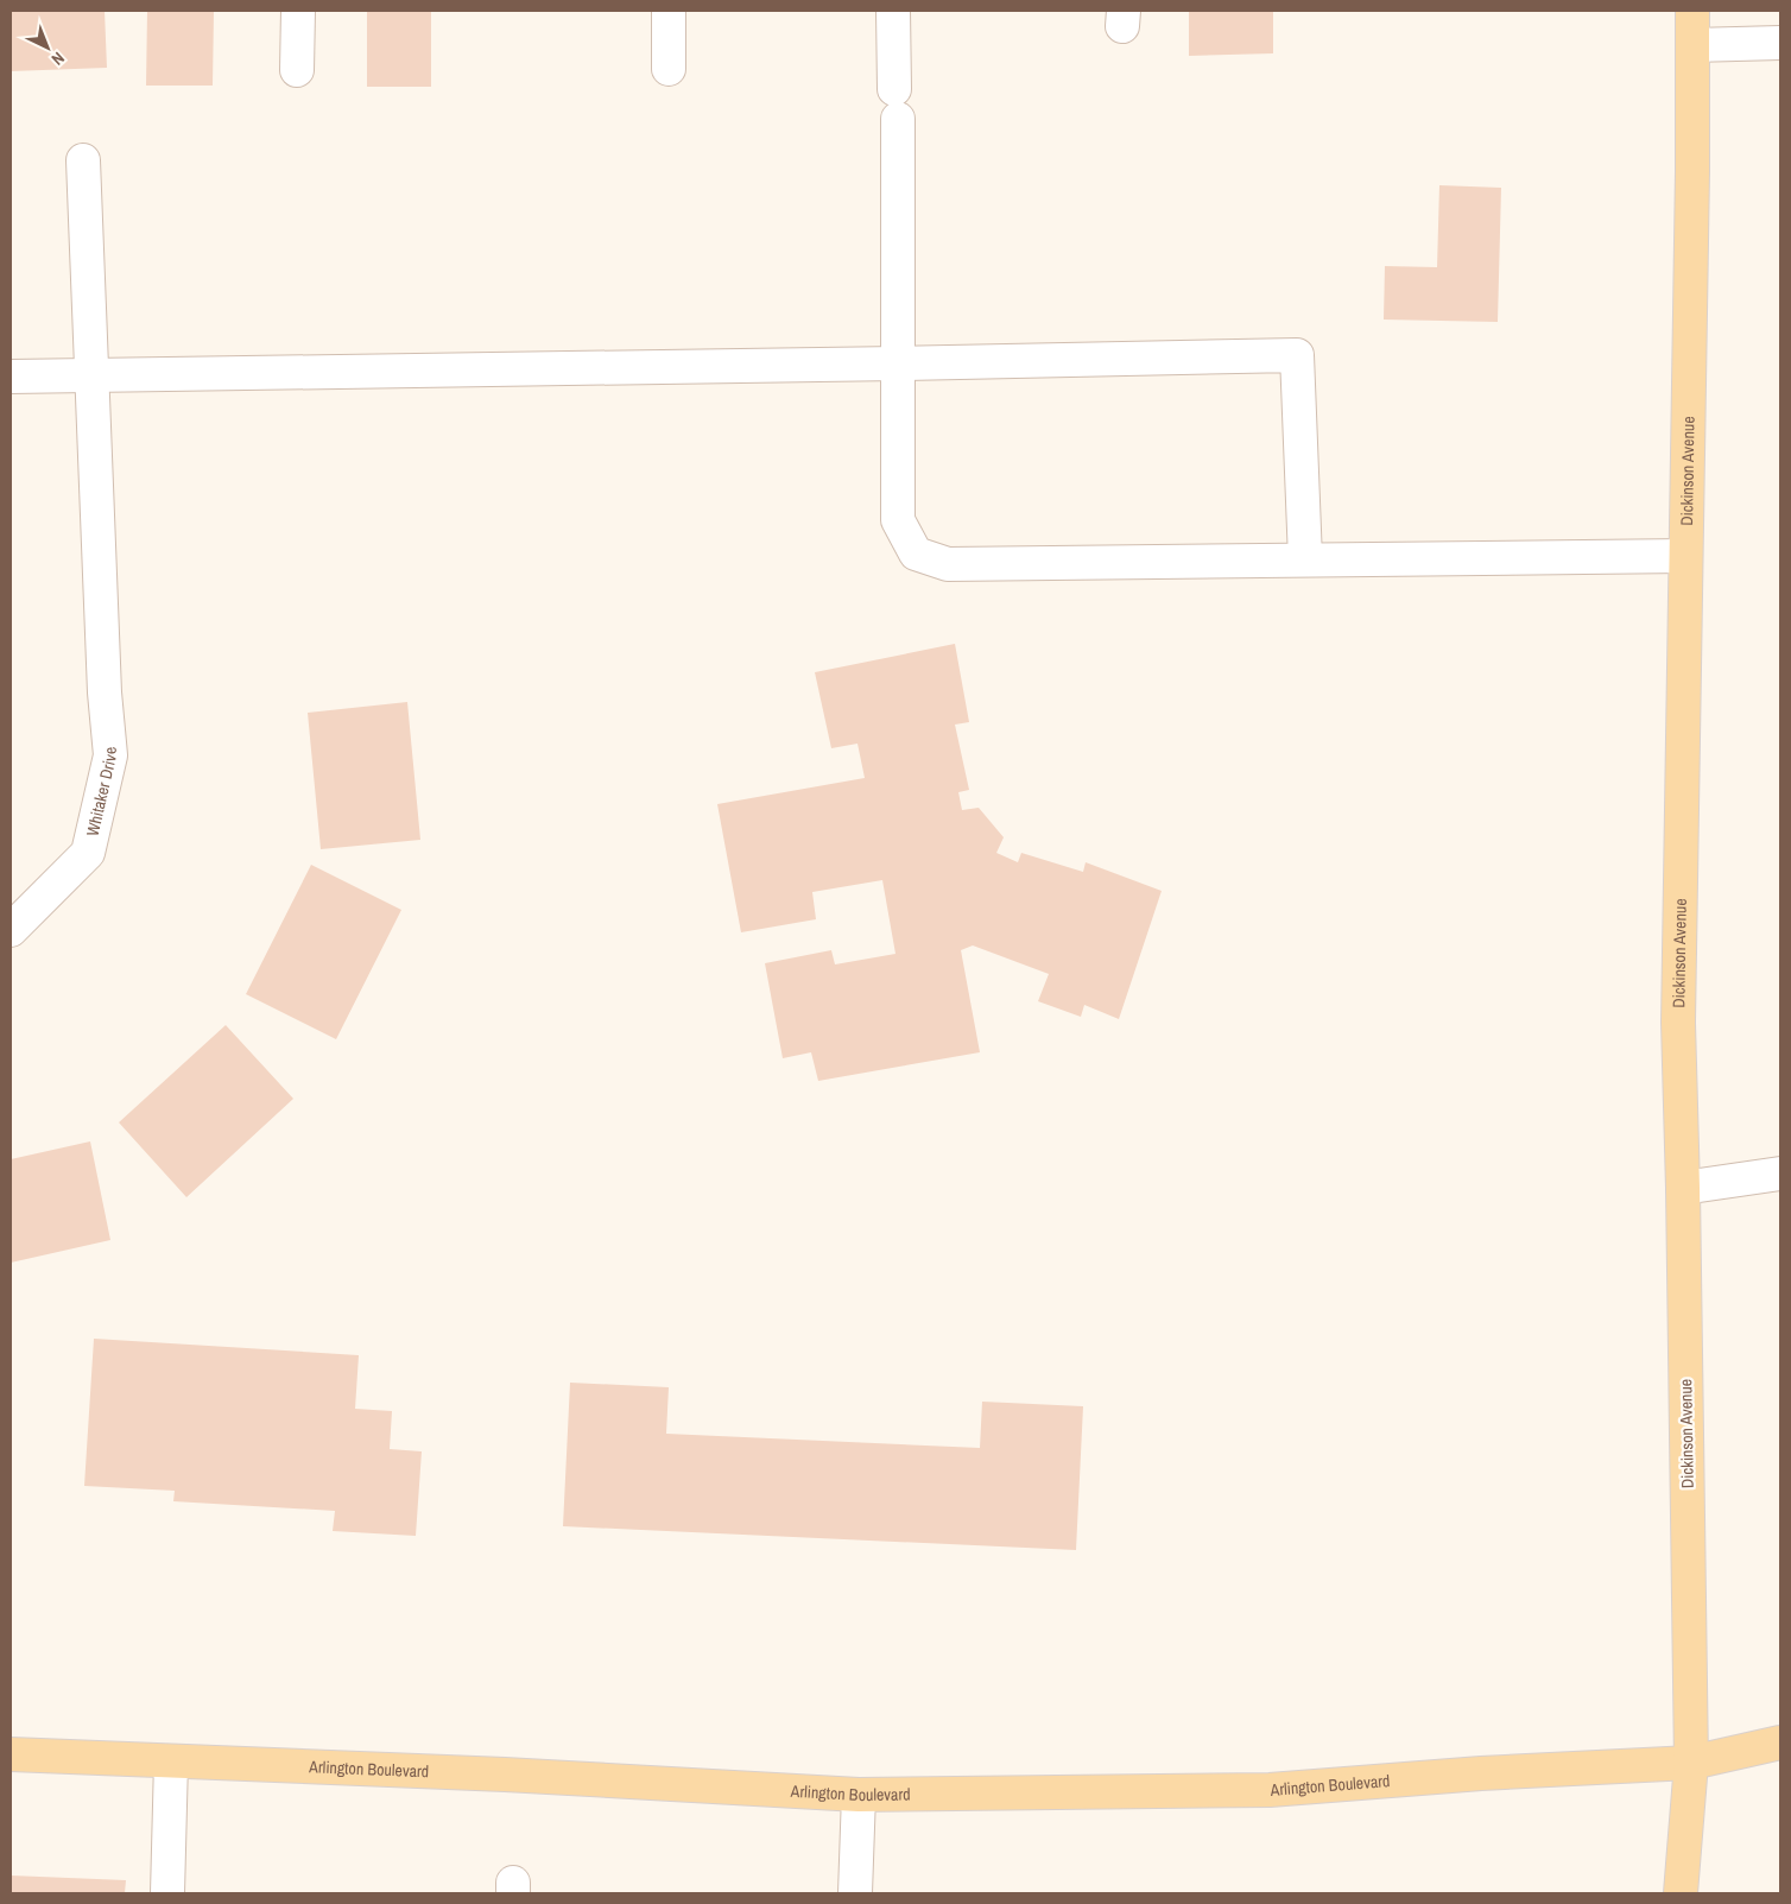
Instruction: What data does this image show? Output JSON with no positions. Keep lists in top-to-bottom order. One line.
{"streets":{"main road":["Dickinson Avenue","Arlington Boulevard"],"street":["Whitaker Drive"]},"crossings":[["Dickinson Avenue","Arlington Boulevard"]],"north":"bottom right"}
